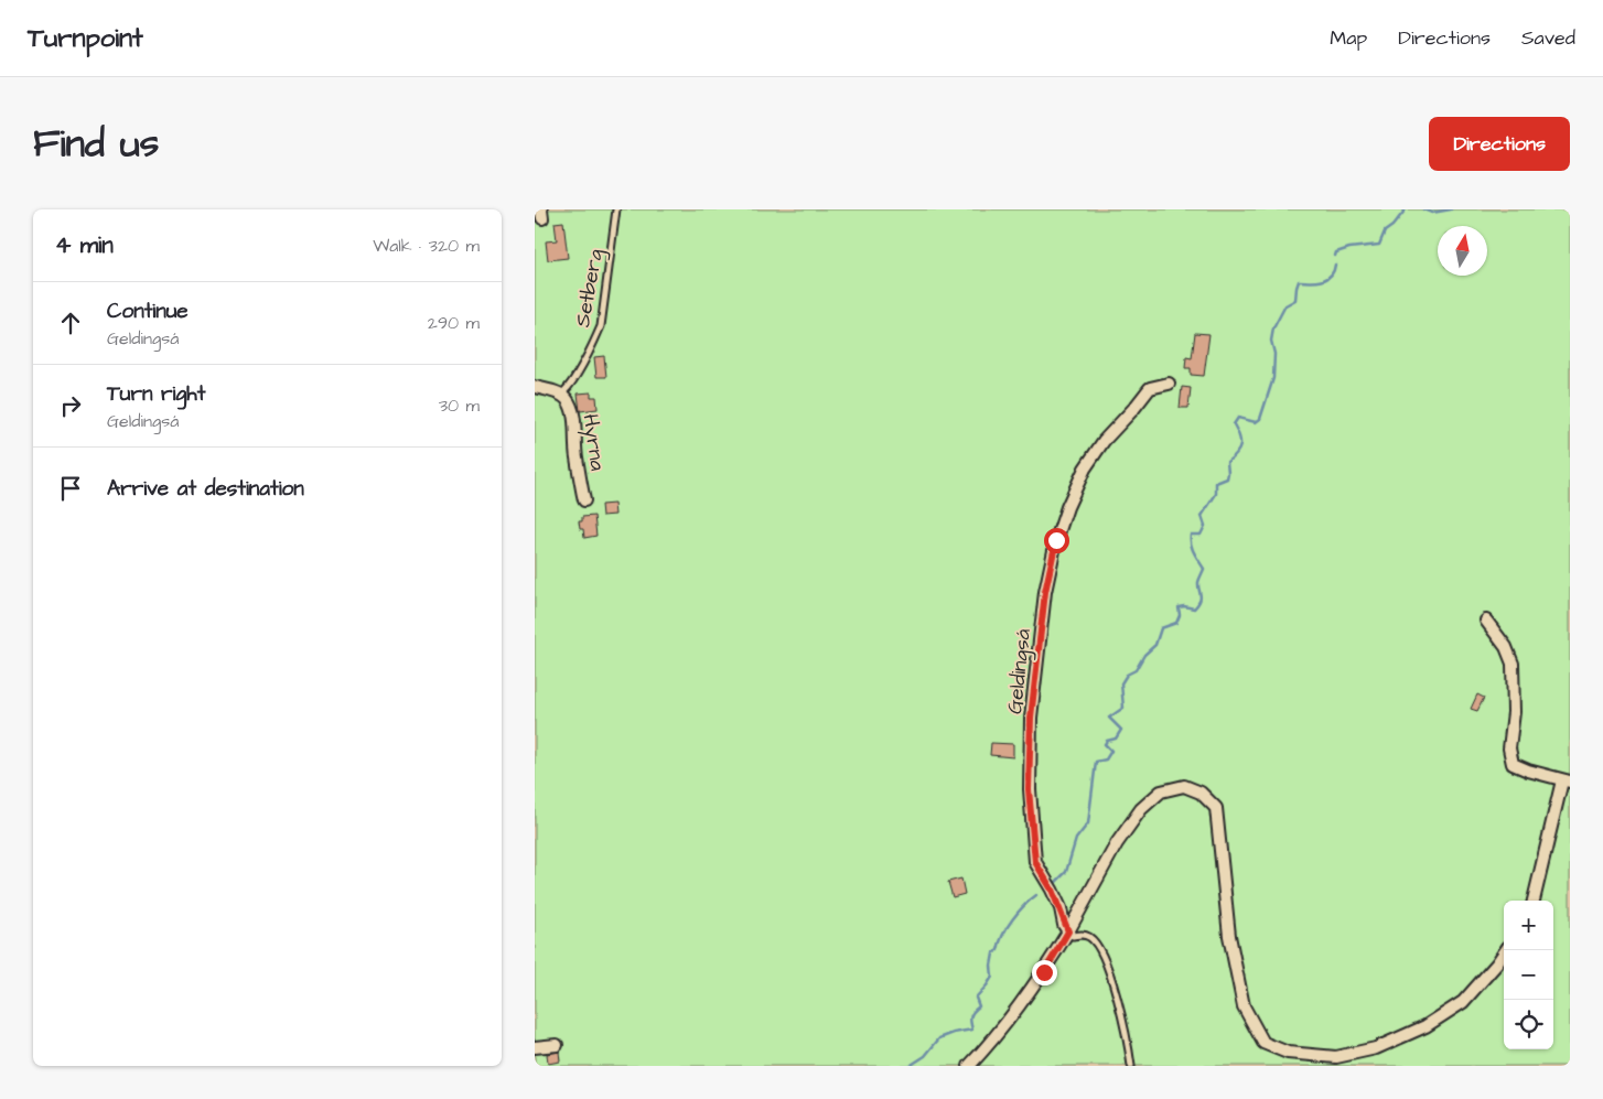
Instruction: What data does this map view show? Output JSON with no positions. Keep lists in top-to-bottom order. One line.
{"streets":{"street":["Hyrna","Geldingsá"],"lane":["Setberg"]},"crossings":[["Setberg","Hyrna"]],"north":"top","page":{"header":"Turnpoint","nav":["Map","Directions","Saved"],"title":"Find us","buttons":"Directions","heading":["4 min","Walk · 320 m"],"list":[["Continue","Geldingsá","290 m"],["Turn right","Geldingsá","30 m"],"Arrive at destination"],"map_buttons":["+","−"]}}
